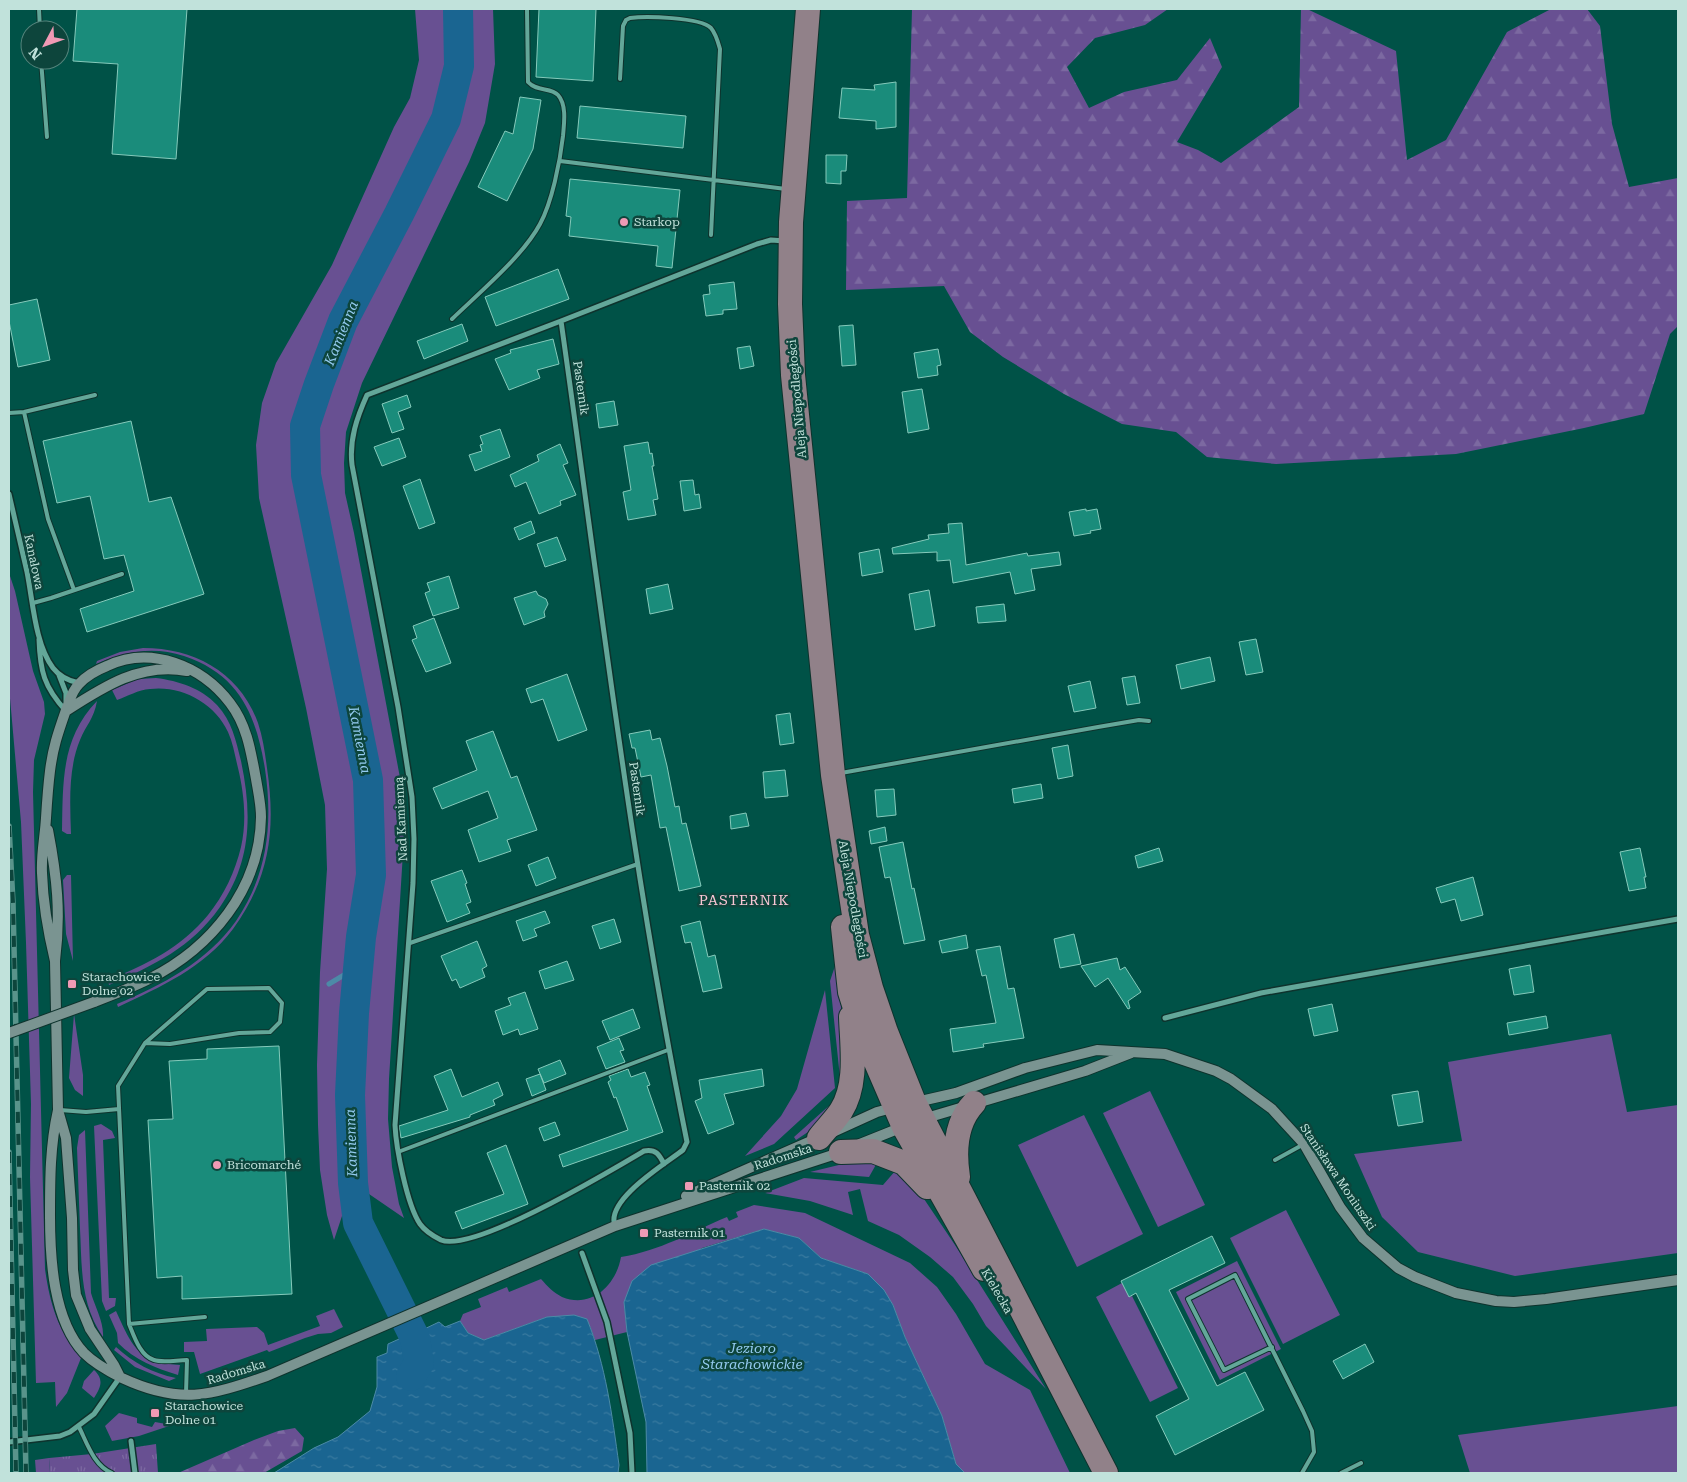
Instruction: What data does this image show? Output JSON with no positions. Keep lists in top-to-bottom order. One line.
{"streets":{"main road":["Aleja Niepodległości","Kielecka"],"street":["Pasternik","Kanałowa","Nad Kamienną","Radomska","Stanisława Moniuszki"]},"crossings":[["Pasternik","Nad Kamienną"],["Pasternik","Radomska"],["Aleja Niepodległości","Radomska"],["Aleja Niepodległości","Stanisława Moniuszki"],["Aleja Niepodległości","Kielecka"],["Radomska","Stanisława Moniuszki"],["Radomska","Kielecka"],["Stanisława Moniuszki","Kielecka"]],"districts":["PASTERNIK"],"water":["Kamienna","Jezioro Starachowickie"],"places":{"other":["Starkop","Bricomarché"],"transit":["Starachowice Dolne 02","Pasternik 02","Pasternik 01","Starachowice Dolne 01"]},"north":"bottom left"}
